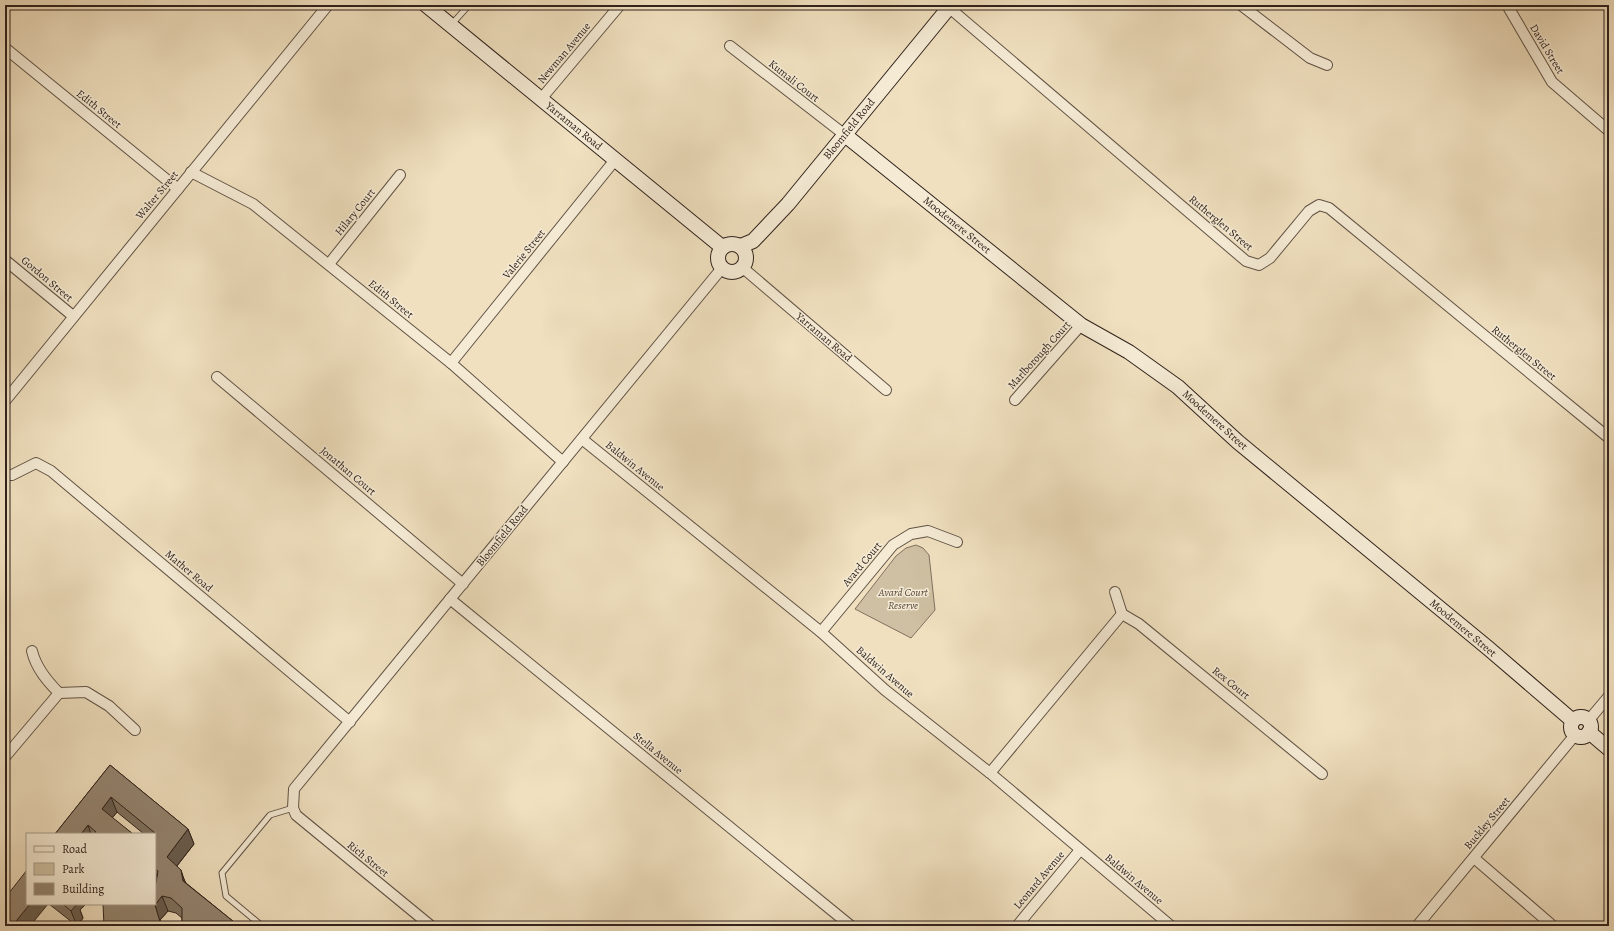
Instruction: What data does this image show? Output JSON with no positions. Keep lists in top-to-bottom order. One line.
{"streets":{"street":["David Street","Newman Avenue","Kumali Court","Edith Street","Yarraman Road","Bloomfield Road","Walter Street","Hilary Court","Rutherglen Street","Moodemere Street","Valerie Street","Gordon Street","Marlborough Court","Baldwin Avenue","Jonathan Court","Avard Court","Mather Road","Rex Court","Stella Avenue","Buckley Street","Rich Street","Leonard Avenue"]},"crossings":[["Newman Avenue","Yarraman Road"],["Kumali Court","Bloomfield Road"],["Kumali Court","Moodemere Street"],["Edith Street","Bloomfield Road"],["Edith Street","Walter Street"],["Edith Street","Hilary Court"],["Edith Street","Valerie Street"],["Yarraman Road","Bloomfield Road"],["Yarraman Road","Valerie Street"],["Bloomfield Road","Rutherglen Street"],["Bloomfield Road","Moodemere Street"],["Bloomfield Road","Baldwin Avenue"],["Bloomfield Road","Jonathan Court"],["Bloomfield Road","Mather Road"],["Bloomfield Road","Stella Avenue"],["Bloomfield Road","Rich Street"],["Walter Street","Gordon Street"],["Moodemere Street","Marlborough Court"],["Moodemere Street","Buckley Street"],["Baldwin Avenue","Avard Court"],["Baldwin Avenue","Leonard Avenue"]],"parks":["Avard Court Reserve"],"legend":["Road","Park","Building"]}
